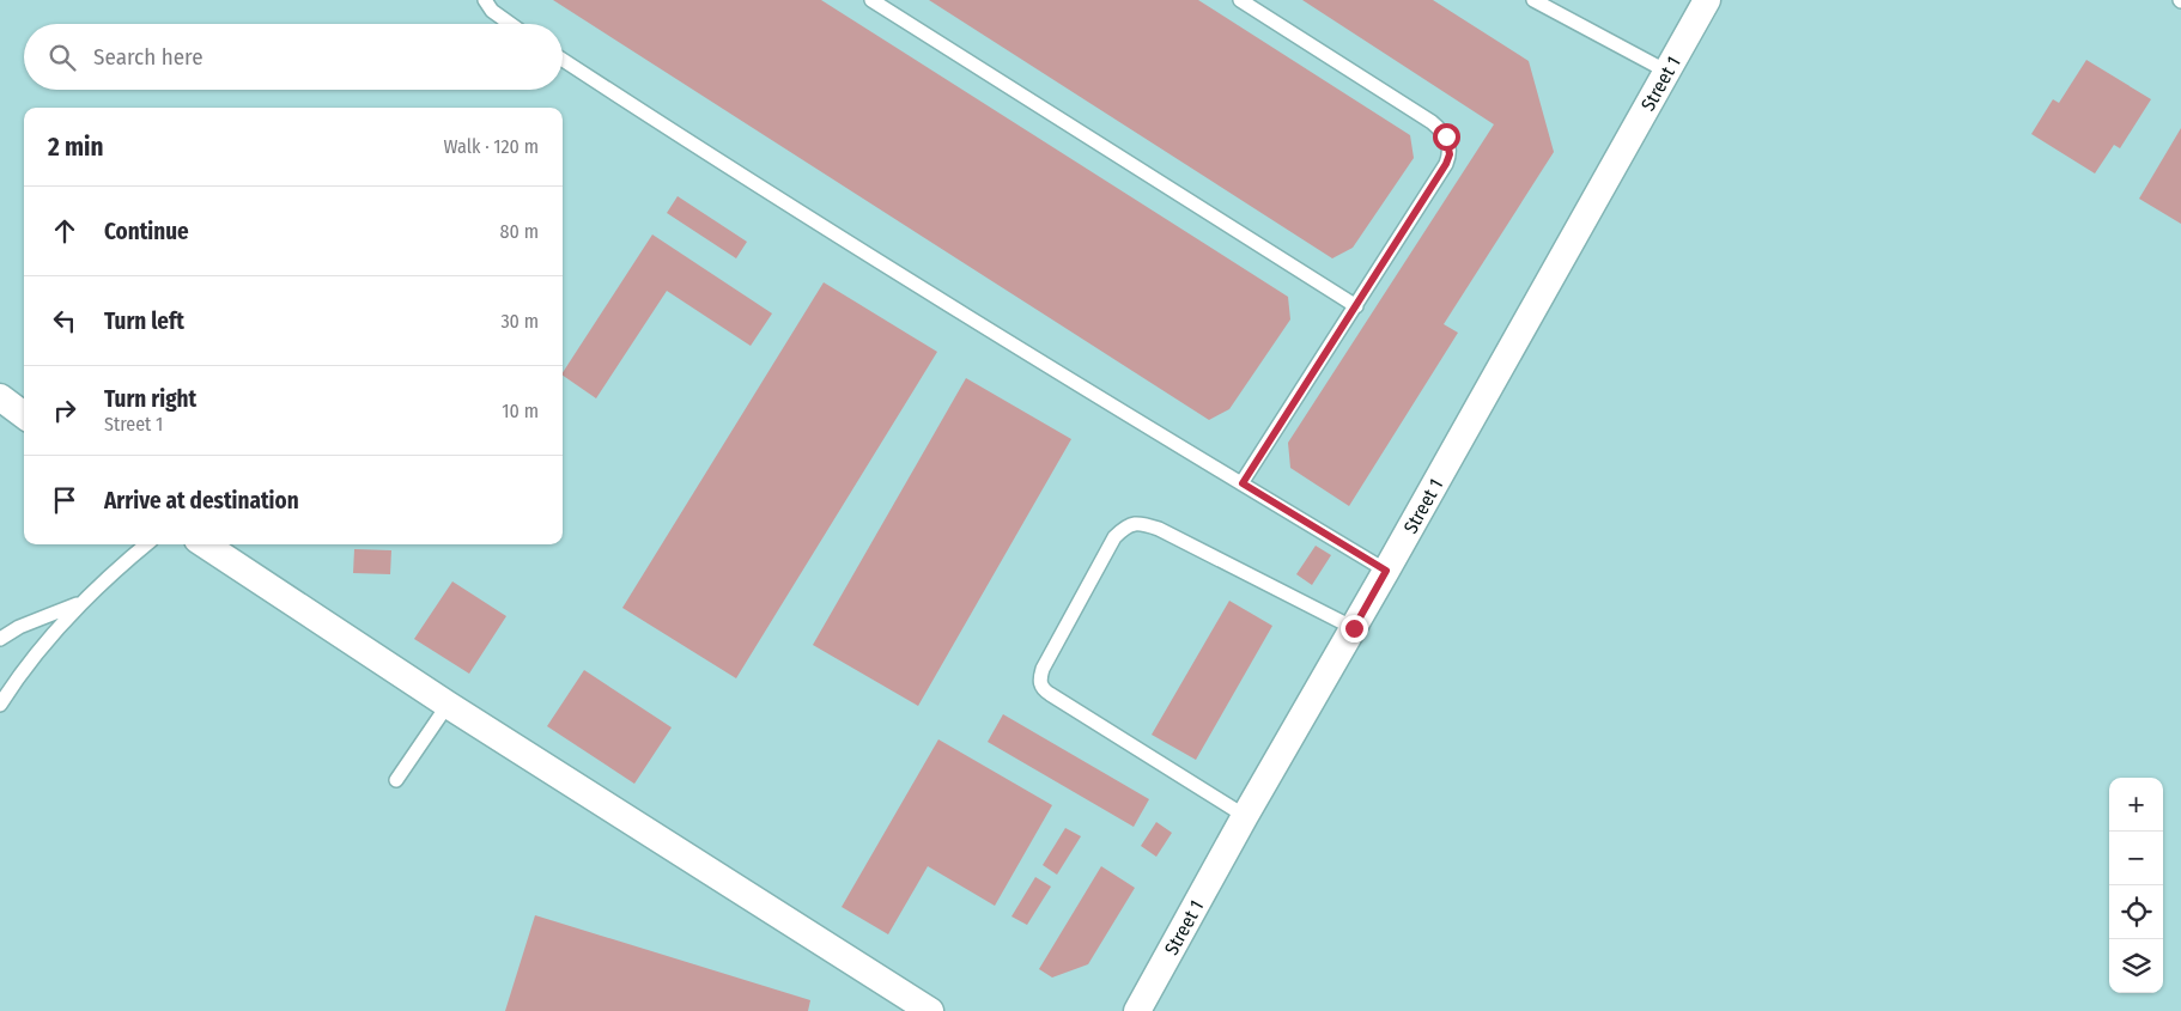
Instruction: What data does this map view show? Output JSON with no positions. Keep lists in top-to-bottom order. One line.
{"streets":{"street":["Street 1"]},"page":{"search":"Search here","heading":["2 min","Walk · 120 m"],"list":[["Continue","80 m"],["Turn left","30 m"],["Turn right","Street 1","10 m"],"Arrive at destination"],"map_buttons":["+","−"]}}
